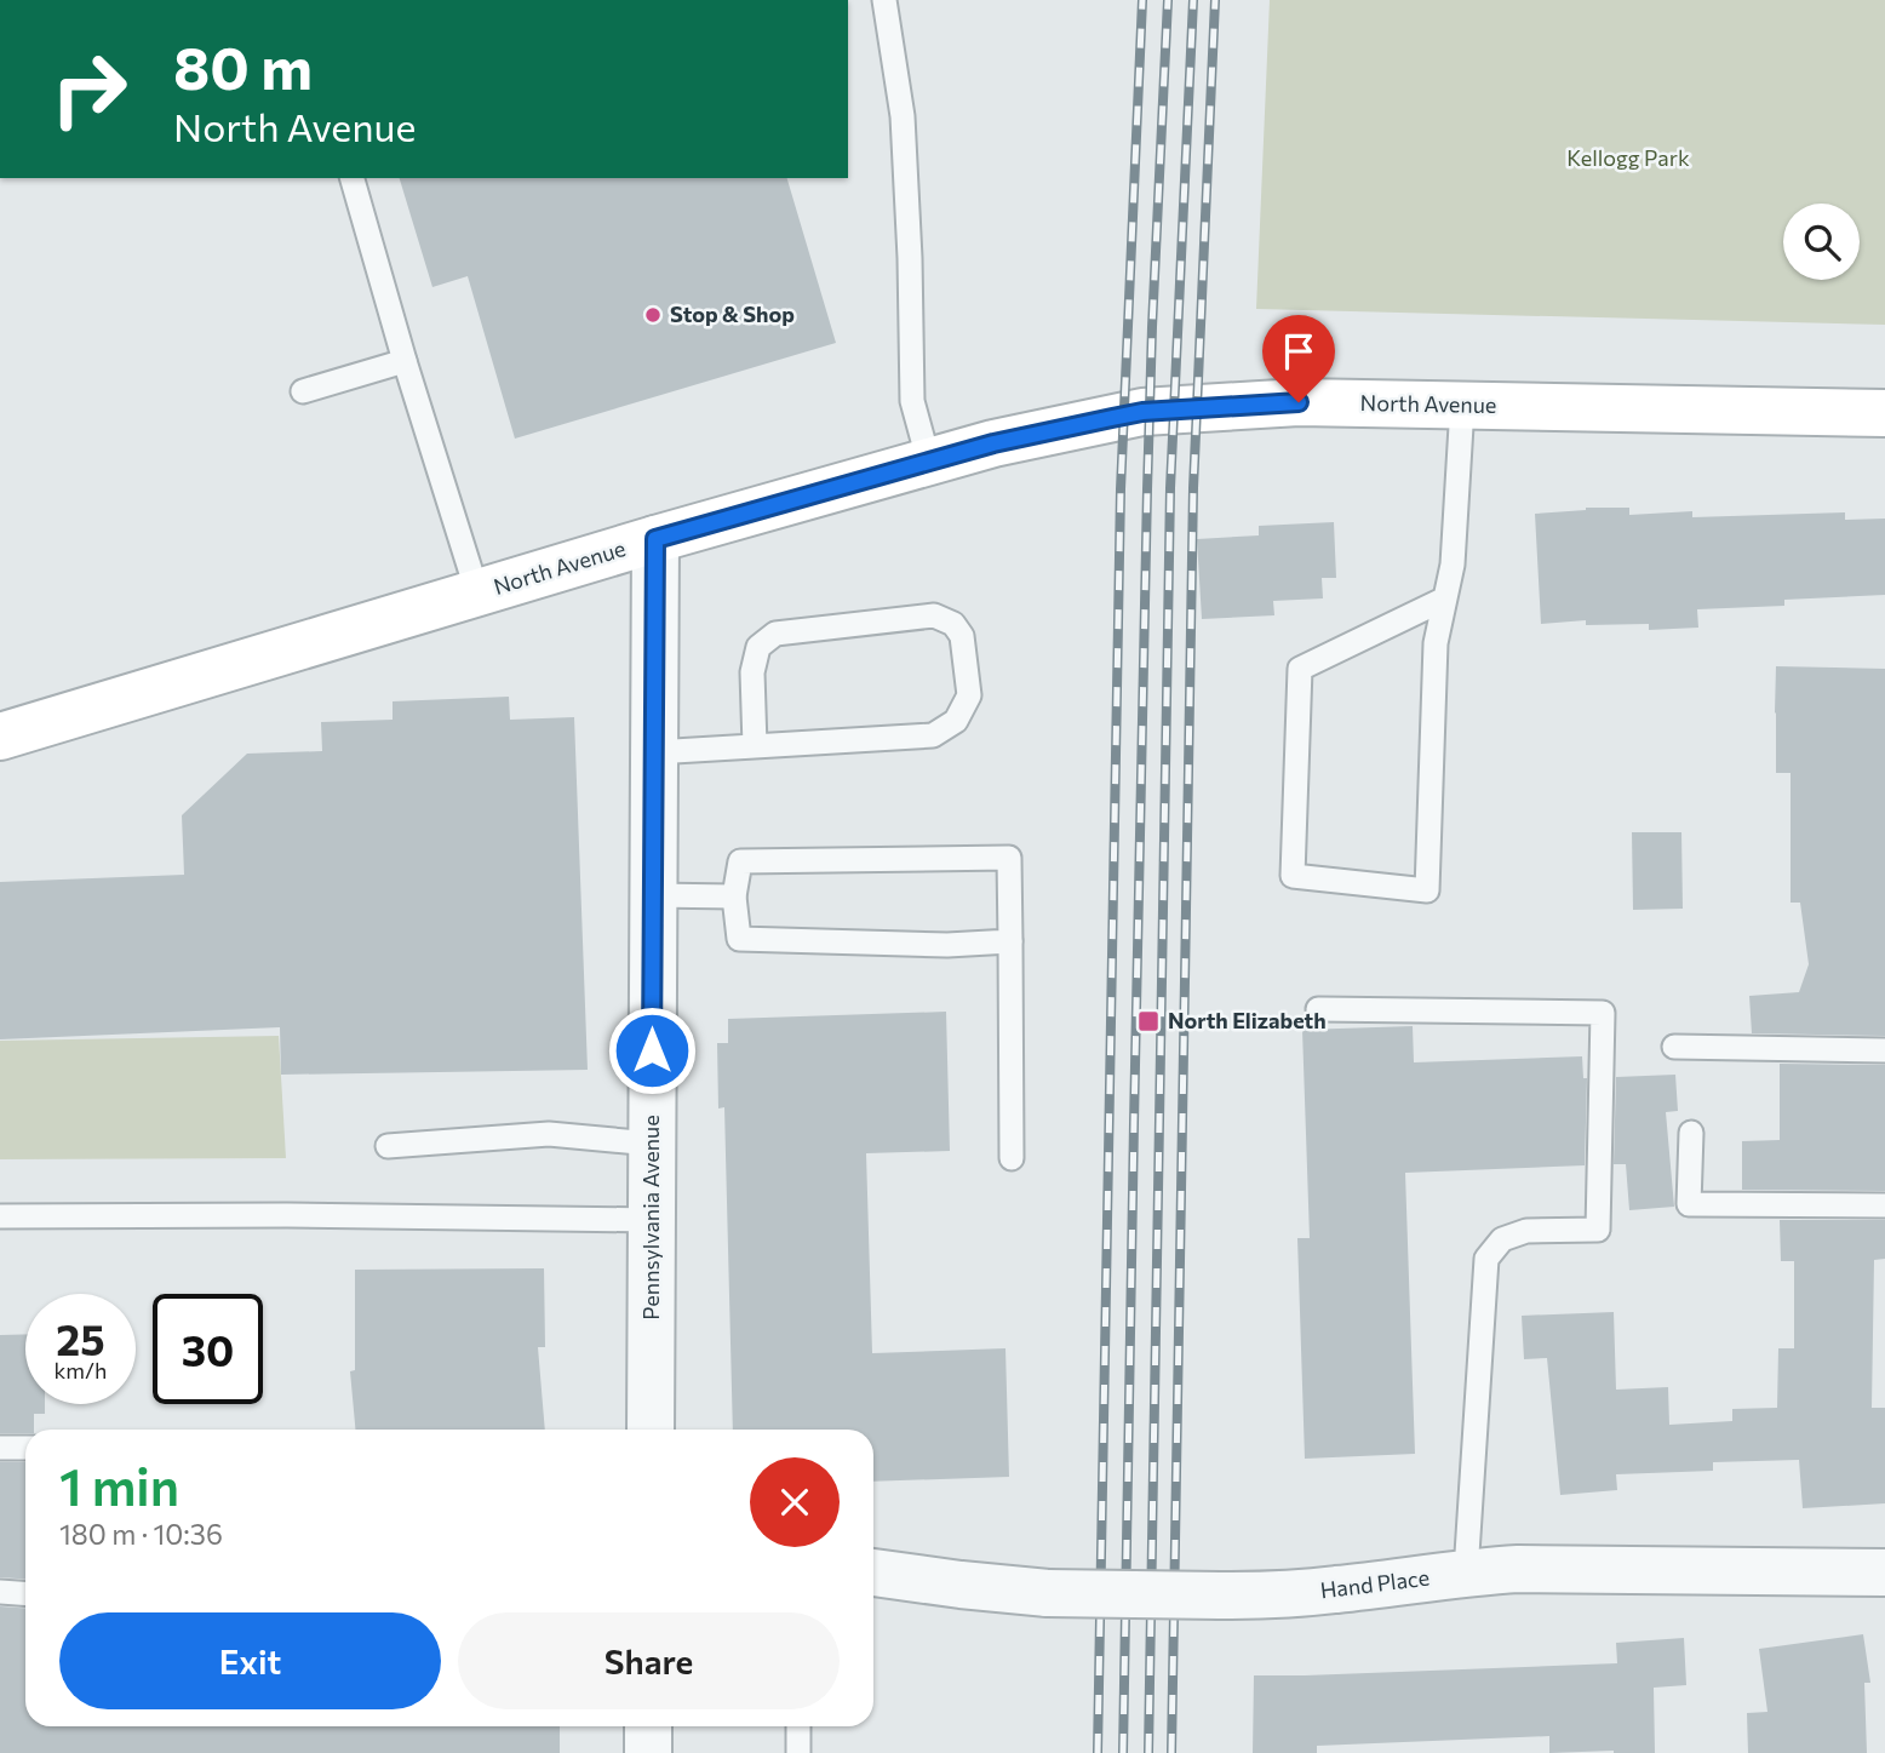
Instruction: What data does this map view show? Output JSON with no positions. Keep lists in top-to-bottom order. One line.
{"streets":{"main road":["North Avenue"],"street":["Pennsylvania Avenue","Hand Place"]},"crossings":[["North Avenue","Pennsylvania Avenue"]],"parks":["Kellogg Park"],"places":{"other":["Stop & Shop"],"transit":["North Elizabeth"]},"page":{"turn":["80 m","North Avenue"],"speed":"25 km/h","limit":"30","heading":["1 min","180 m · 10:36"],"buttons":["Exit","Share"]}}
